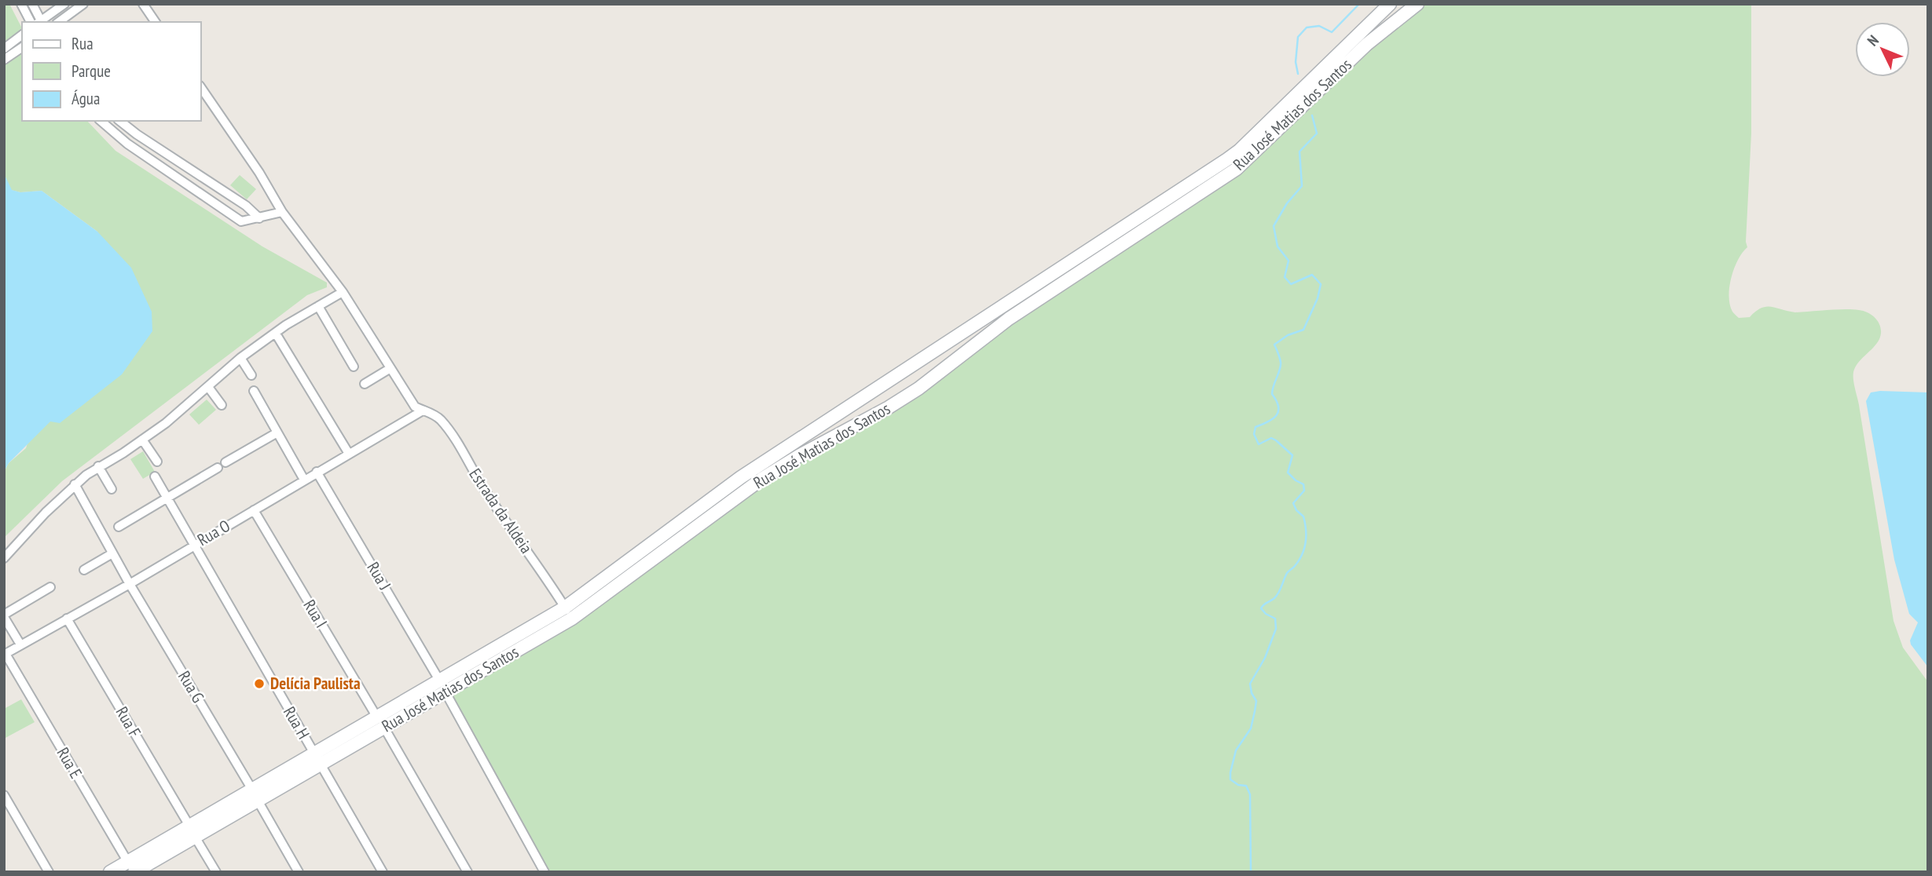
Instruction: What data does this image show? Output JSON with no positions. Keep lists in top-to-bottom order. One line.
{"streets":{"main road":["Rua José Matias dos Santos"],"street":["Estrada da Aldeia","Rua O","Rua J","Rua I","Rua G","Rua F","Rua H","Rua E"]},"crossings":[["Rua José Matias dos Santos","Estrada da Aldeia"],["Rua José Matias dos Santos","Rua J"],["Rua José Matias dos Santos","Rua I"],["Rua José Matias dos Santos","Rua G"],["Rua José Matias dos Santos","Rua F"],["Rua José Matias dos Santos","Rua H"],["Rua José Matias dos Santos","Rua E"],["Estrada da Aldeia","Rua O"],["Rua O","Rua J"],["Rua O","Rua I"],["Rua O","Rua G"],["Rua O","Rua F"],["Rua O","Rua H"],["Rua O","Rua E"]],"places":["Delícia Paulista"],"legend":["Rua","Parque","Água"],"north":"top left"}
